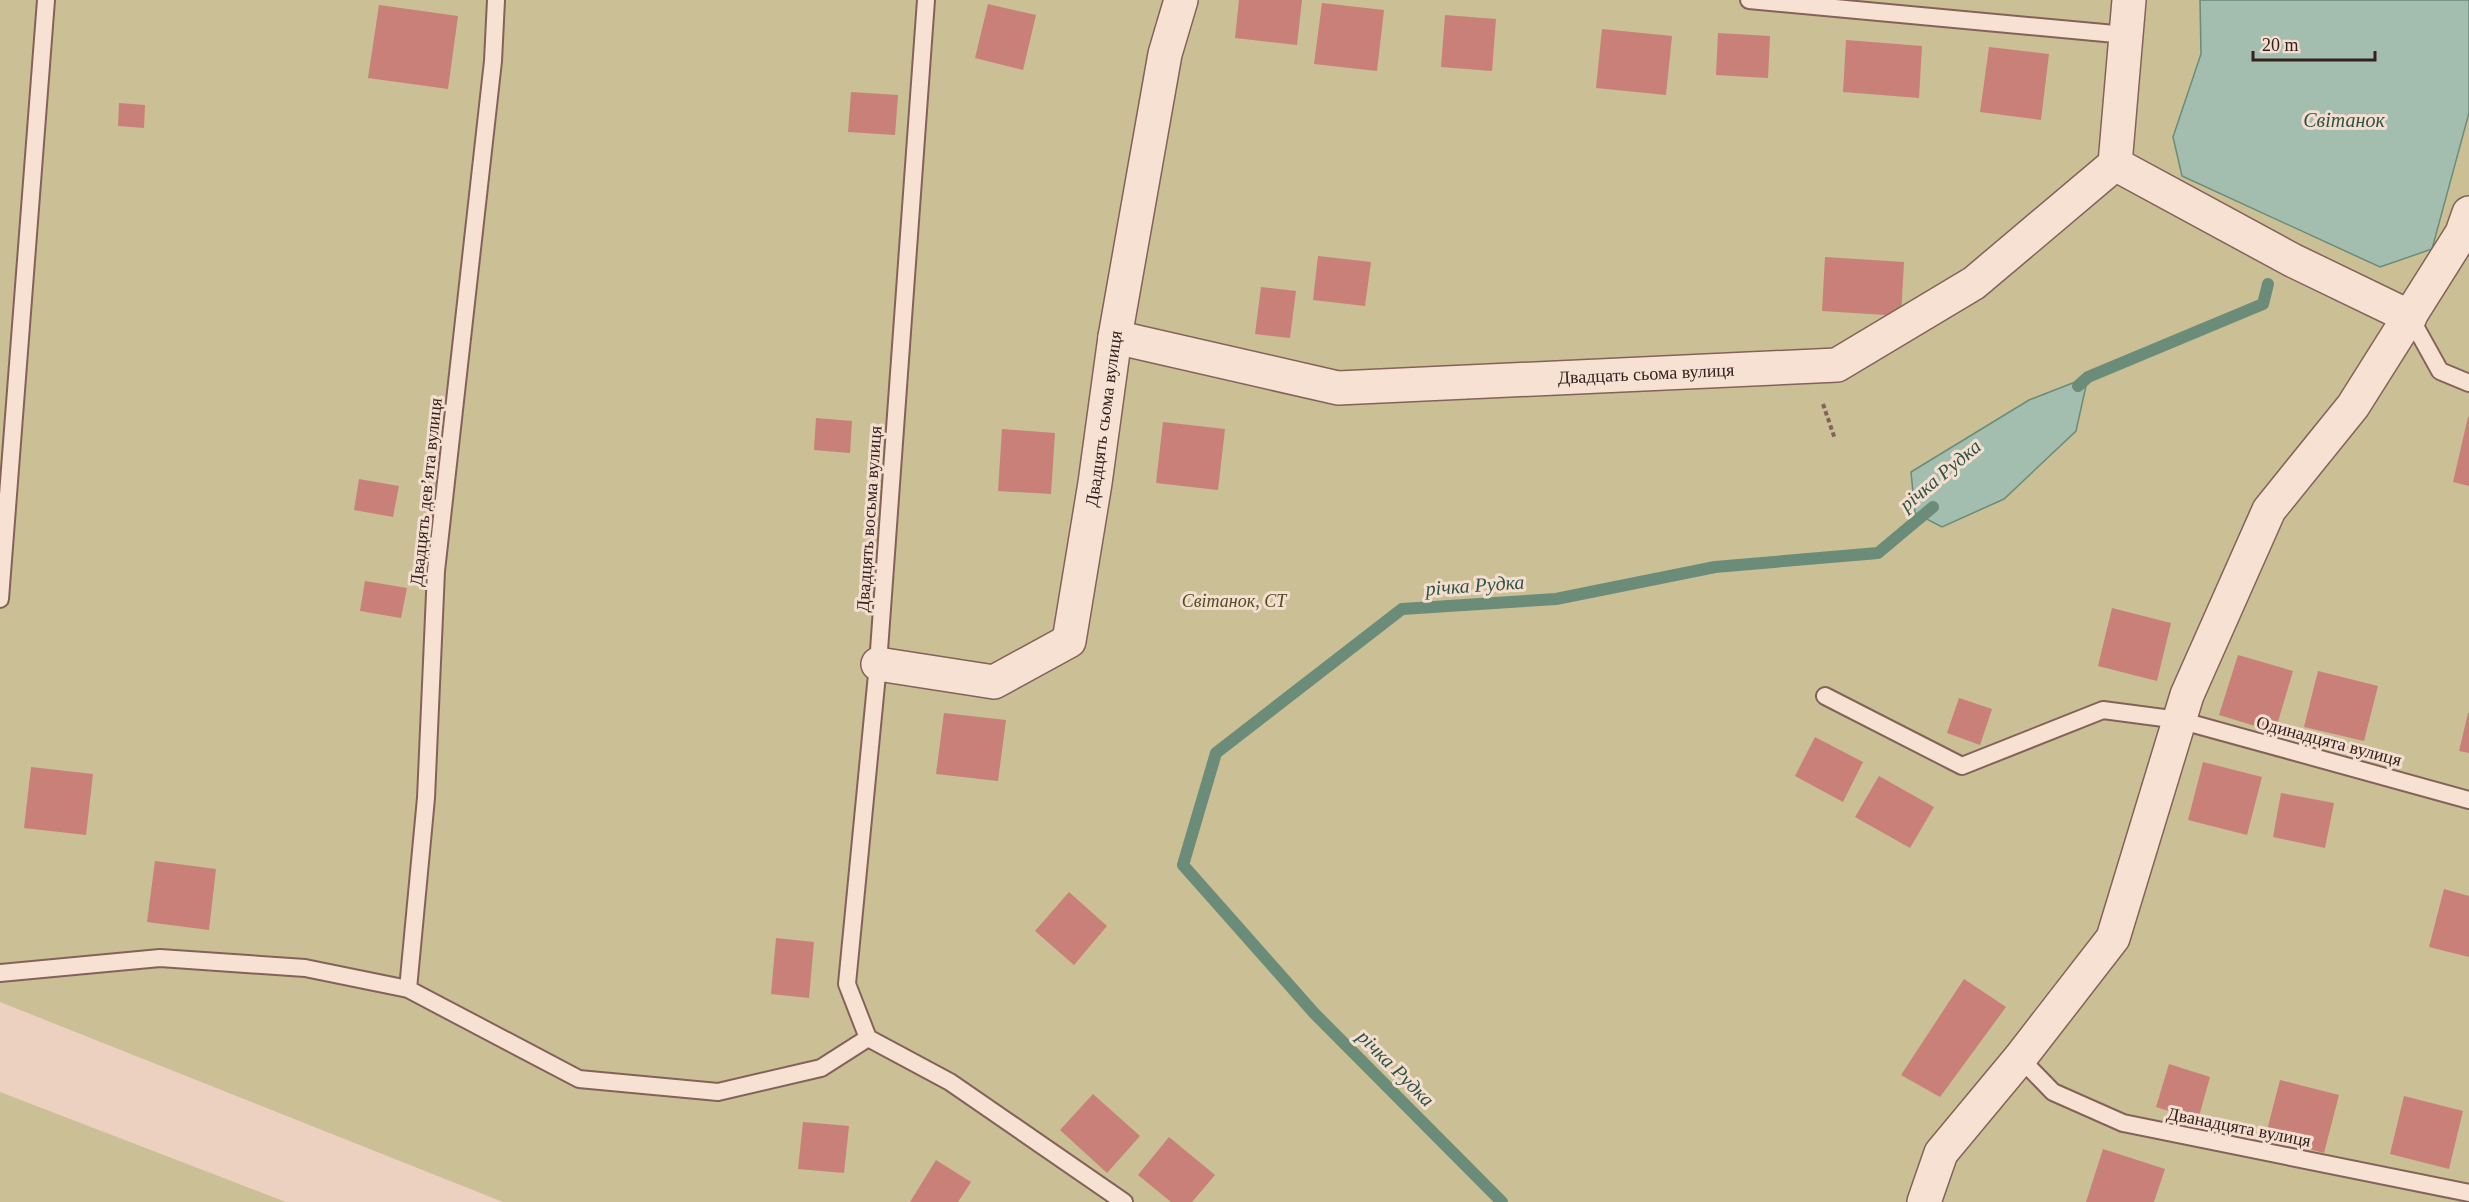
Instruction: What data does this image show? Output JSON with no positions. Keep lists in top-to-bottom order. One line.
{"streets":{"street":["Двадцать сьома вулиця","Двадцять сьома вулиця"],"lane":["Двадцять дев’ята вулиця","Двадцять восьма вулиця","Одинадцята вулиця","Дванадцята вулиця"]},"crossings":[["Двадцать сьома вулиця","Двадцять сьома вулиця"],["Двадцять сьома вулиця","Двадцять восьма вулиця"]],"water":["Світанок","річка Рудка"],"parks":["Світанок, СТ"],"scale_bar":"20 m"}
